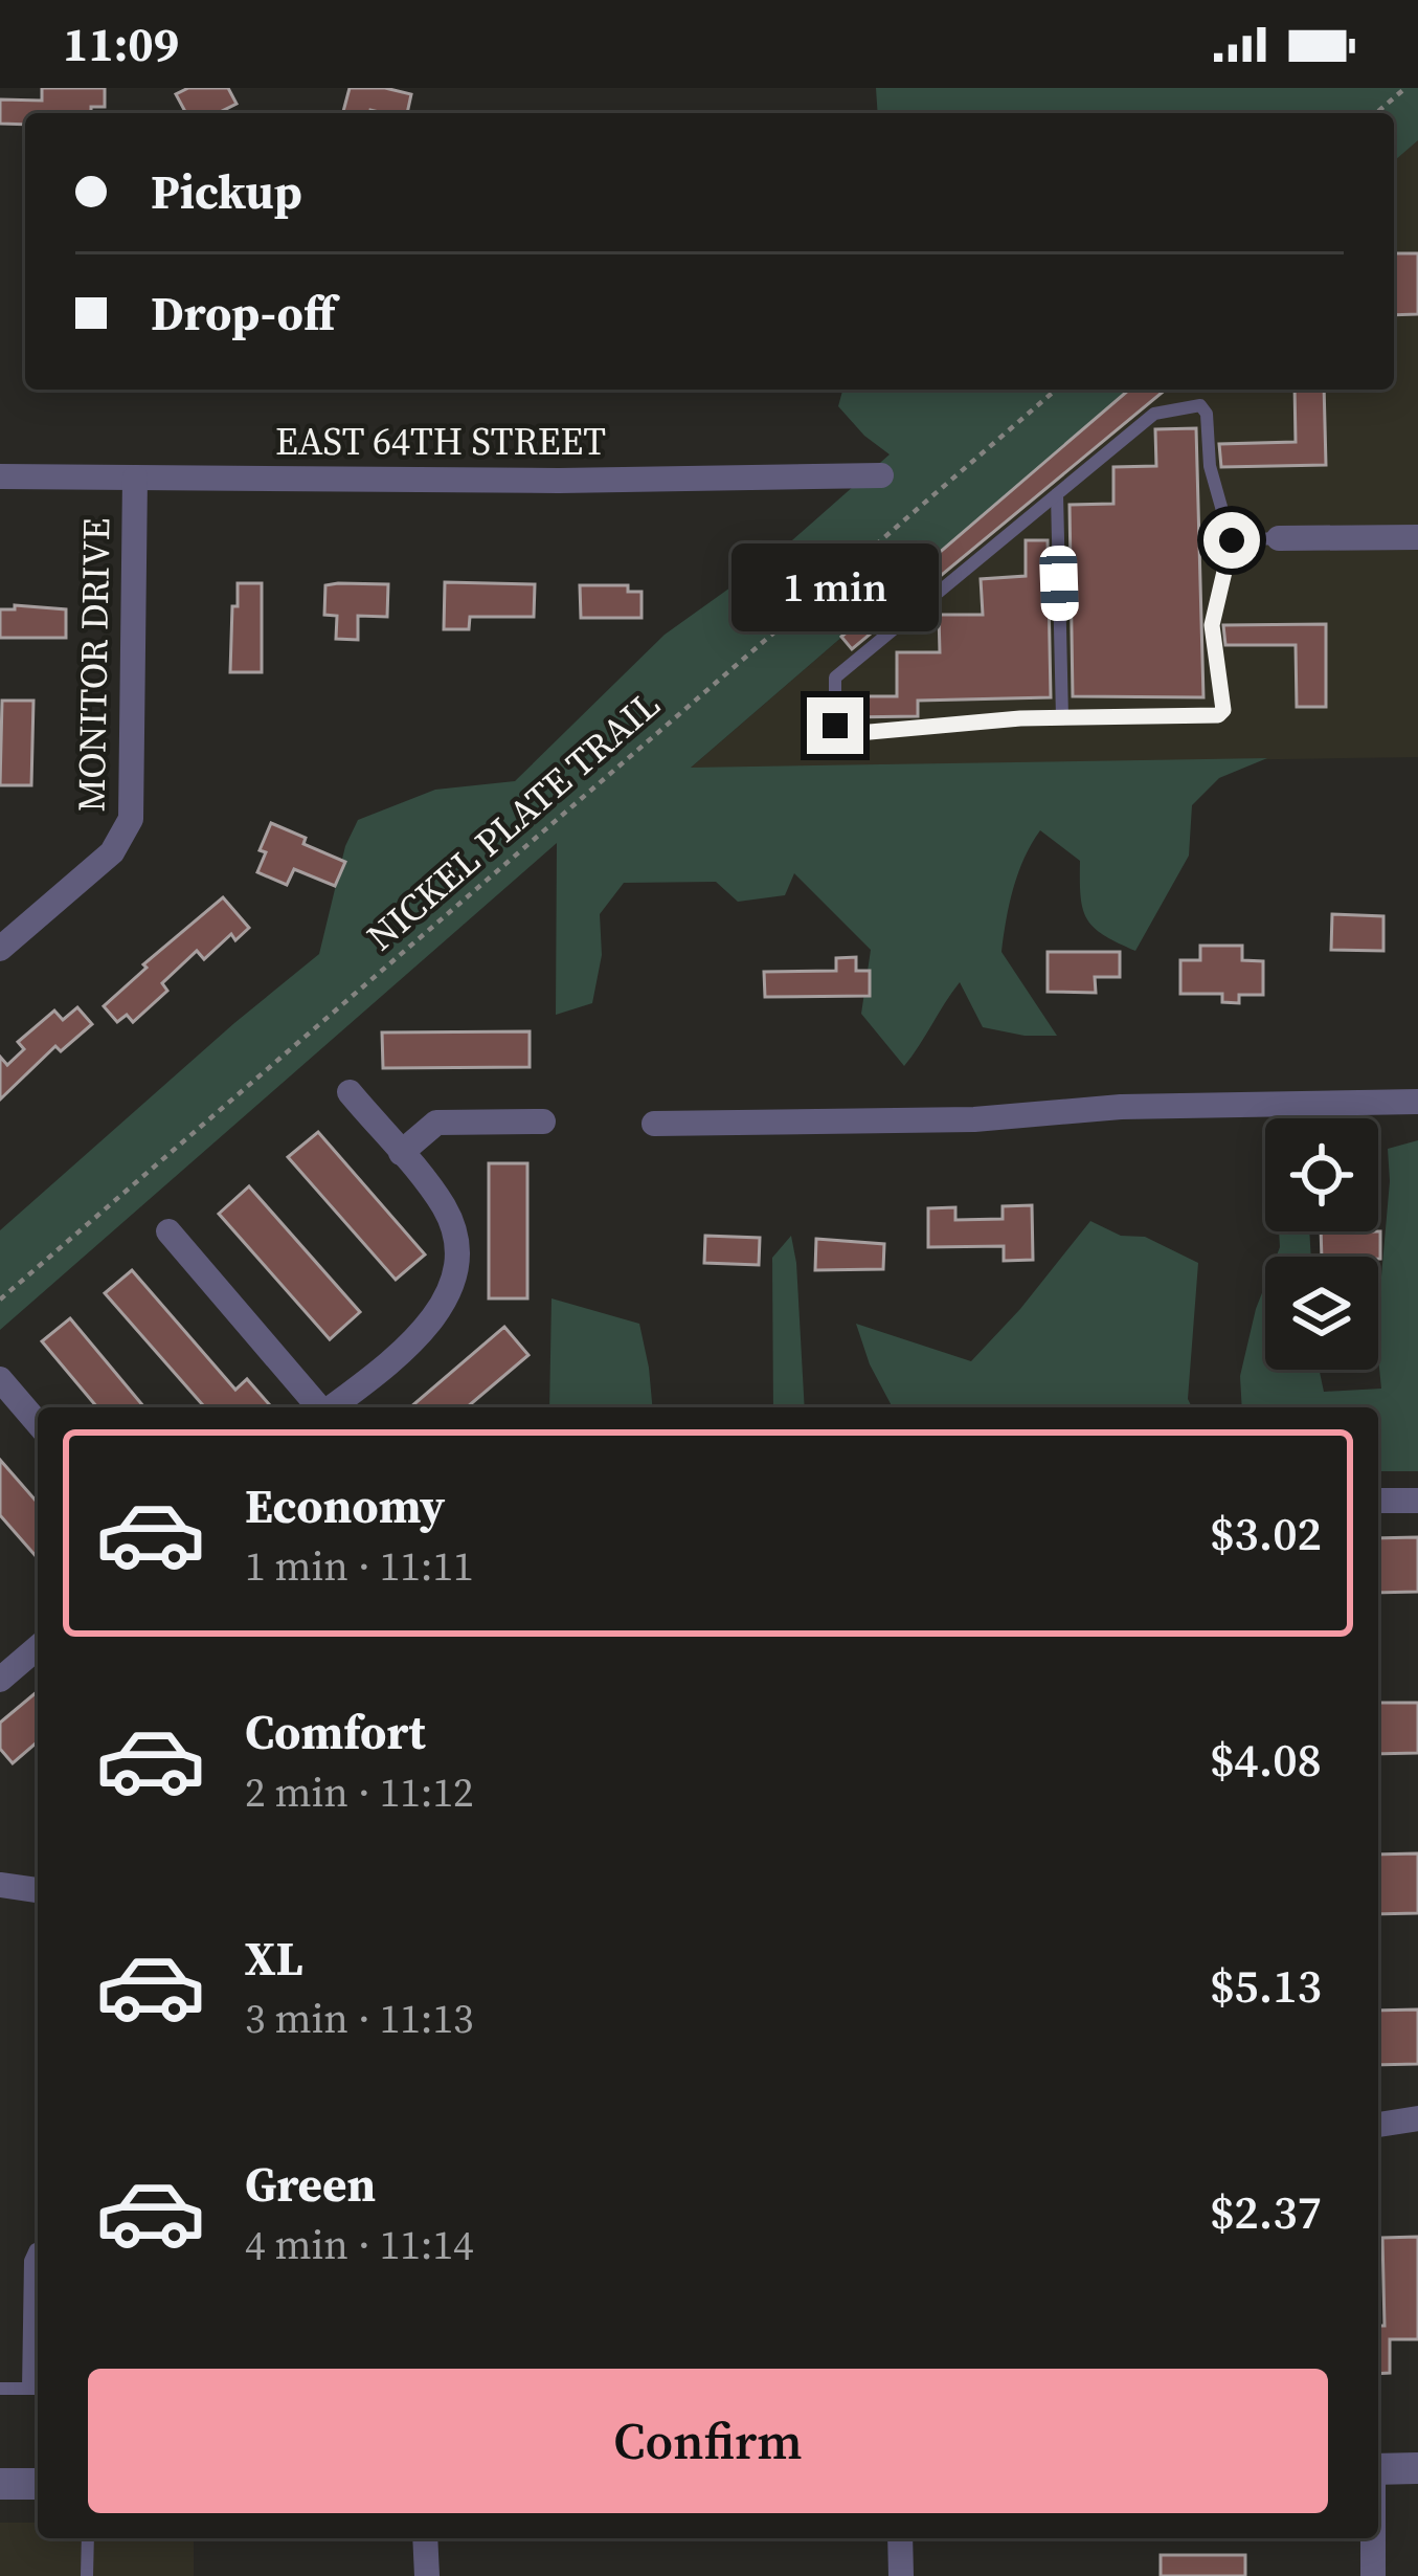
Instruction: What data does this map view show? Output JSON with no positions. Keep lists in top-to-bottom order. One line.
{"streets":{"street":["EAST 64TH STREET","MONITOR DRIVE"],"path":["NICKEL PLATE TRAIL"]},"crossings":[["EAST 64TH STREET","MONITOR DRIVE"]],"page":{"status":"11:09","banner":["Pickup","Drop-off"],"bubble":"1 min","list":[{"name":"Economy","note":"1 min · 11:11","value":"$3.02"},{"name":"Comfort","note":"2 min · 11:12","value":"$4.08"},{"name":"XL","note":"3 min · 11:13","value":"$5.13"},{"name":"Green","note":"4 min · 11:14","value":"$2.37"}],"buttons":"Confirm"}}
